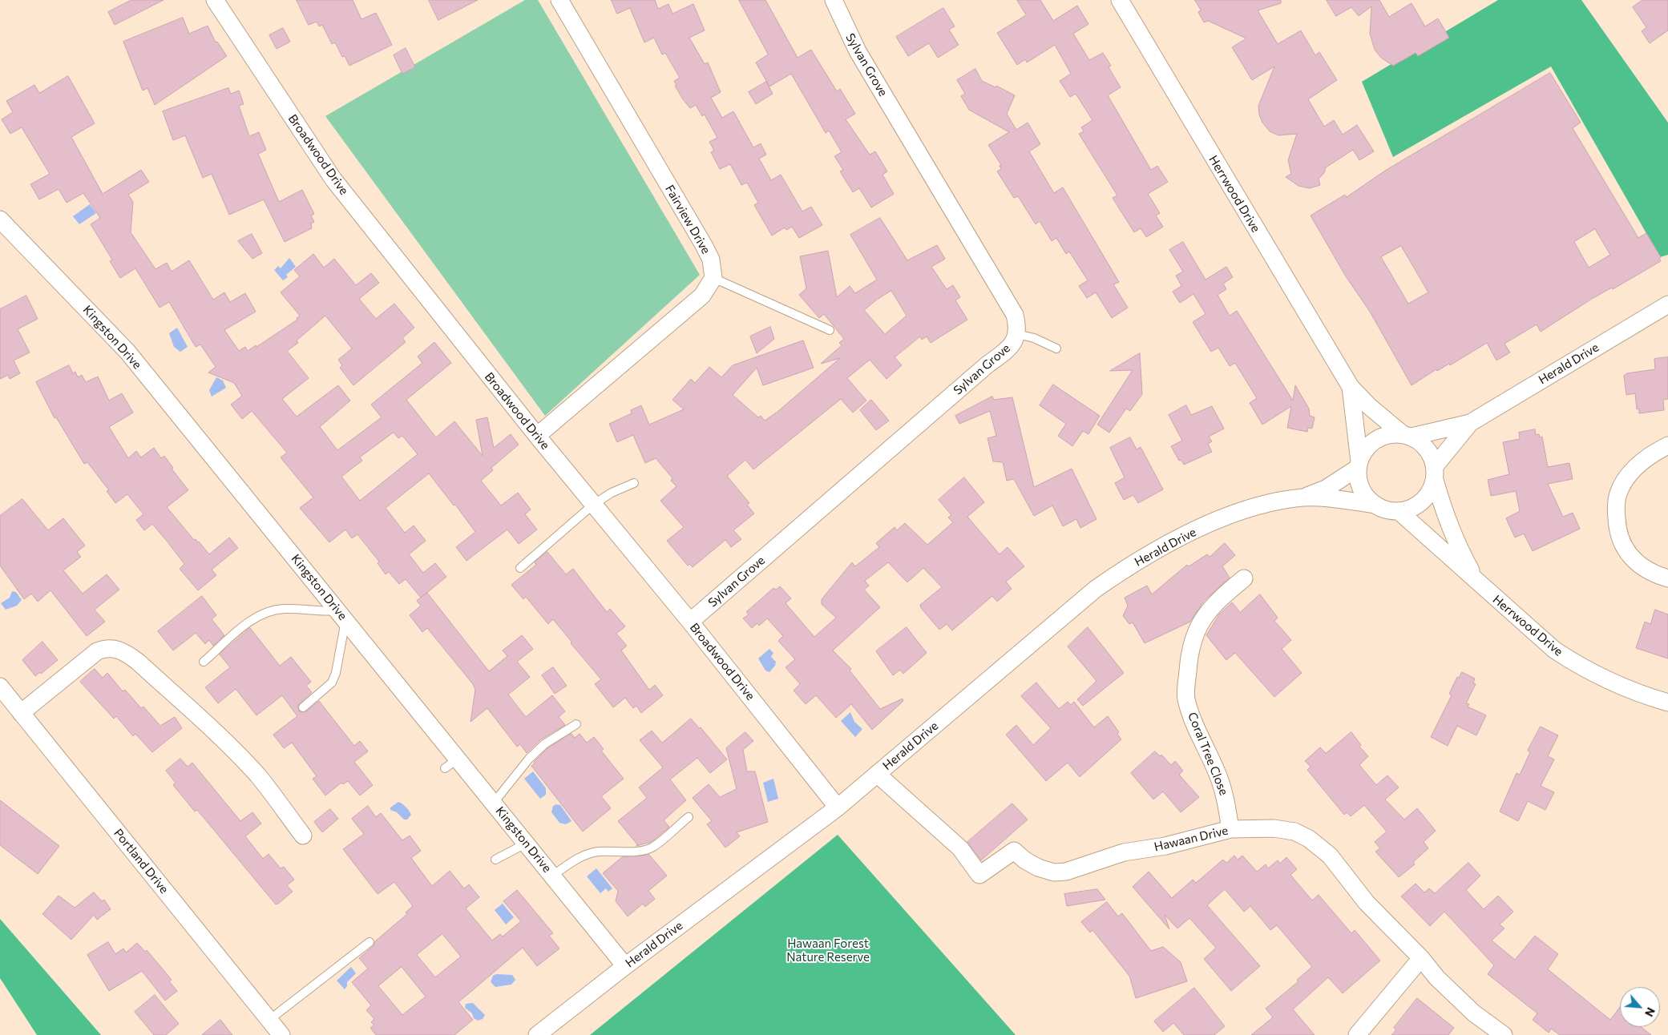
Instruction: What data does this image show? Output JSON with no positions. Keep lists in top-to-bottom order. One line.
{"streets":{"street":["Sylvan Grove","Broadwood Drive","Herrwood Drive","Fairview Drive","Kingston Drive","Herald Drive","Coral Tree Close","Hawaan Drive","Portland Drive"]},"crossings":[["Sylvan Grove","Broadwood Drive"],["Broadwood Drive","Herald Drive"],["Herrwood Drive","Herald Drive"],["Kingston Drive","Herald Drive"],["Herald Drive","Hawaan Drive"],["Coral Tree Close","Hawaan Drive"]],"parks":["Hawaan Forest Nature Reserve"],"north":"bottom right"}
